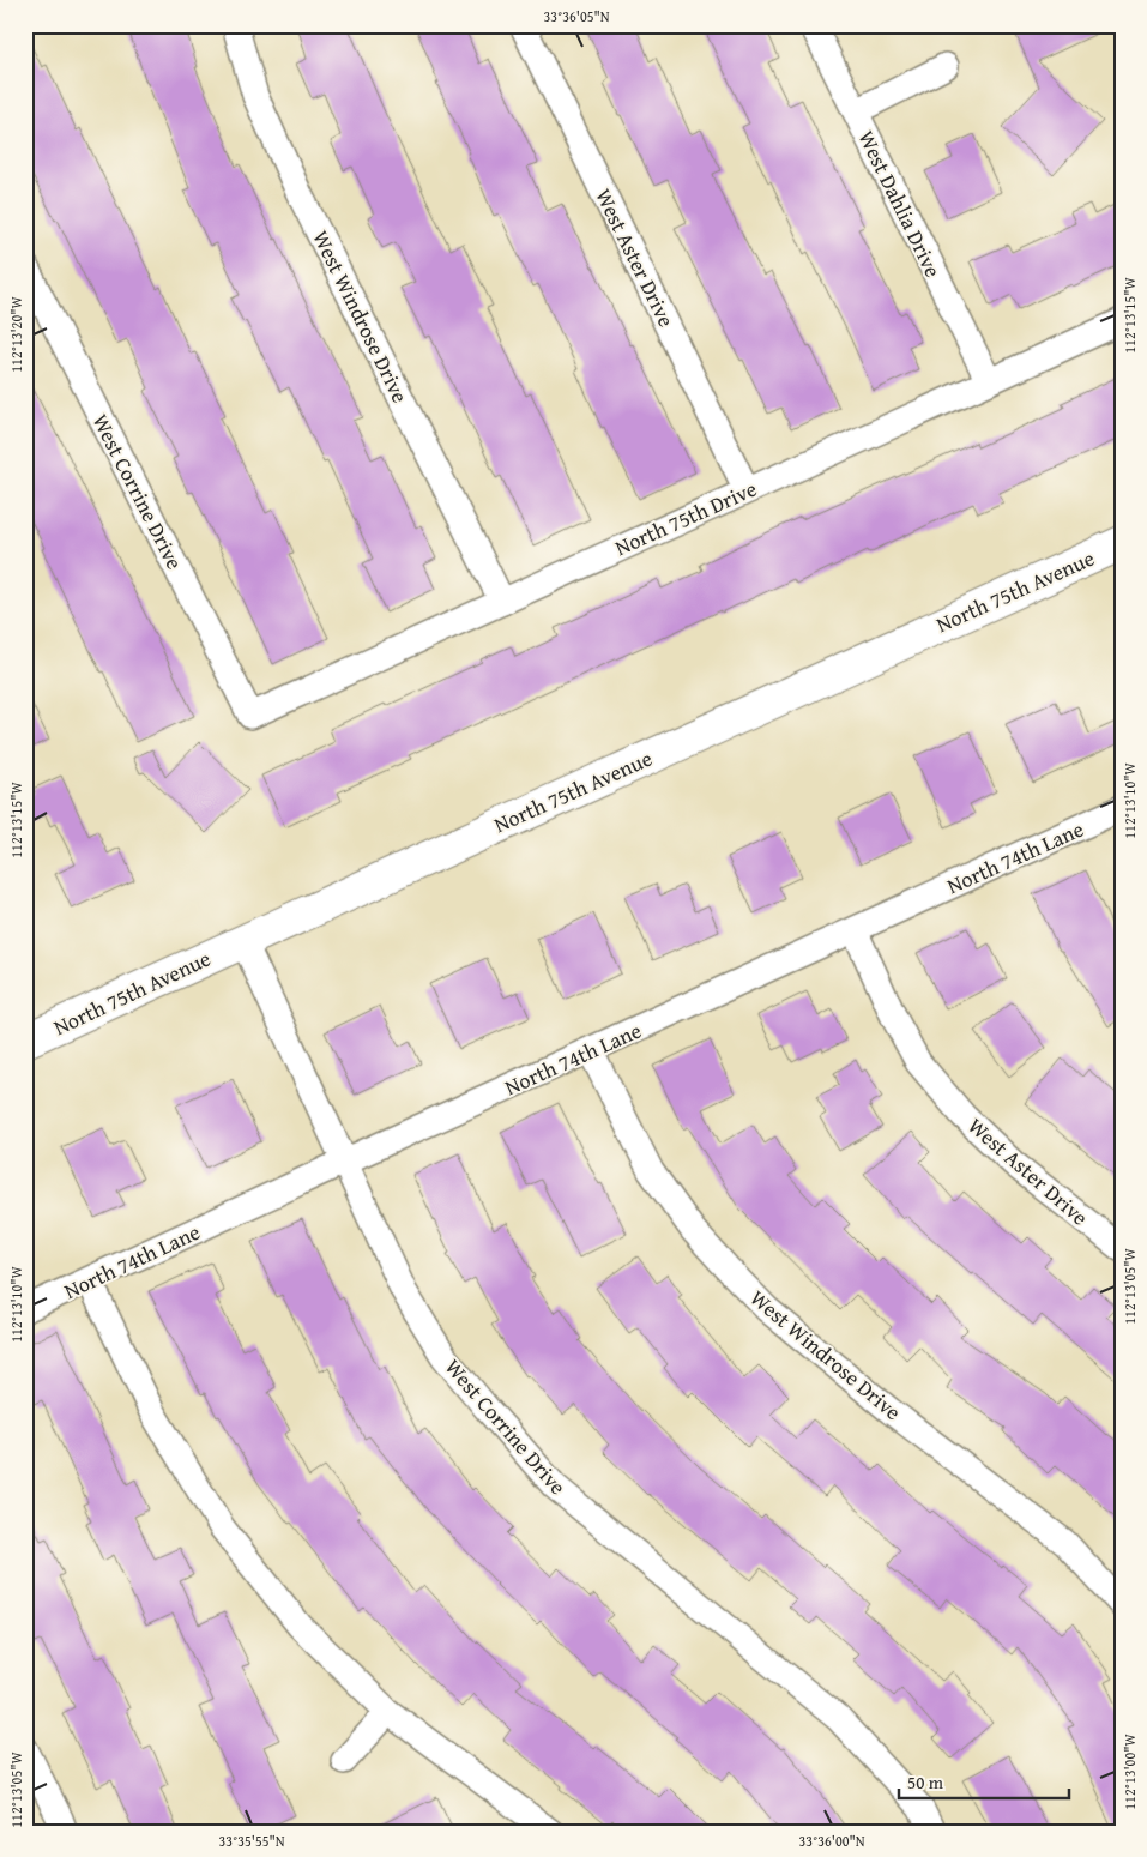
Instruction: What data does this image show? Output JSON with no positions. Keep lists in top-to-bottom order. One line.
{"streets":{"main road":["North 75th Avenue"],"street":["West Dahlia Drive","West Aster Drive","West Windrose Drive","West Corrine Drive","North 75th Drive","North 74th Lane"]},"crossings":[["West Dahlia Drive","North 75th Drive"],["West Aster Drive","North 75th Drive"],["West Aster Drive","North 74th Lane"],["West Windrose Drive","North 75th Drive"],["West Windrose Drive","North 74th Lane"],["West Corrine Drive","North 75th Drive"],["West Corrine Drive","North 75th Avenue"],["West Corrine Drive","North 74th Lane"]],"scale_bar":"50 m","coordinates":["33°36'05\"N","112°13'15\"W","112°13'20\"W","112°13'10\"W","112°13'05\"W","112°13'00\"W","33°35'55\"N","33°36'00\"N"]}
